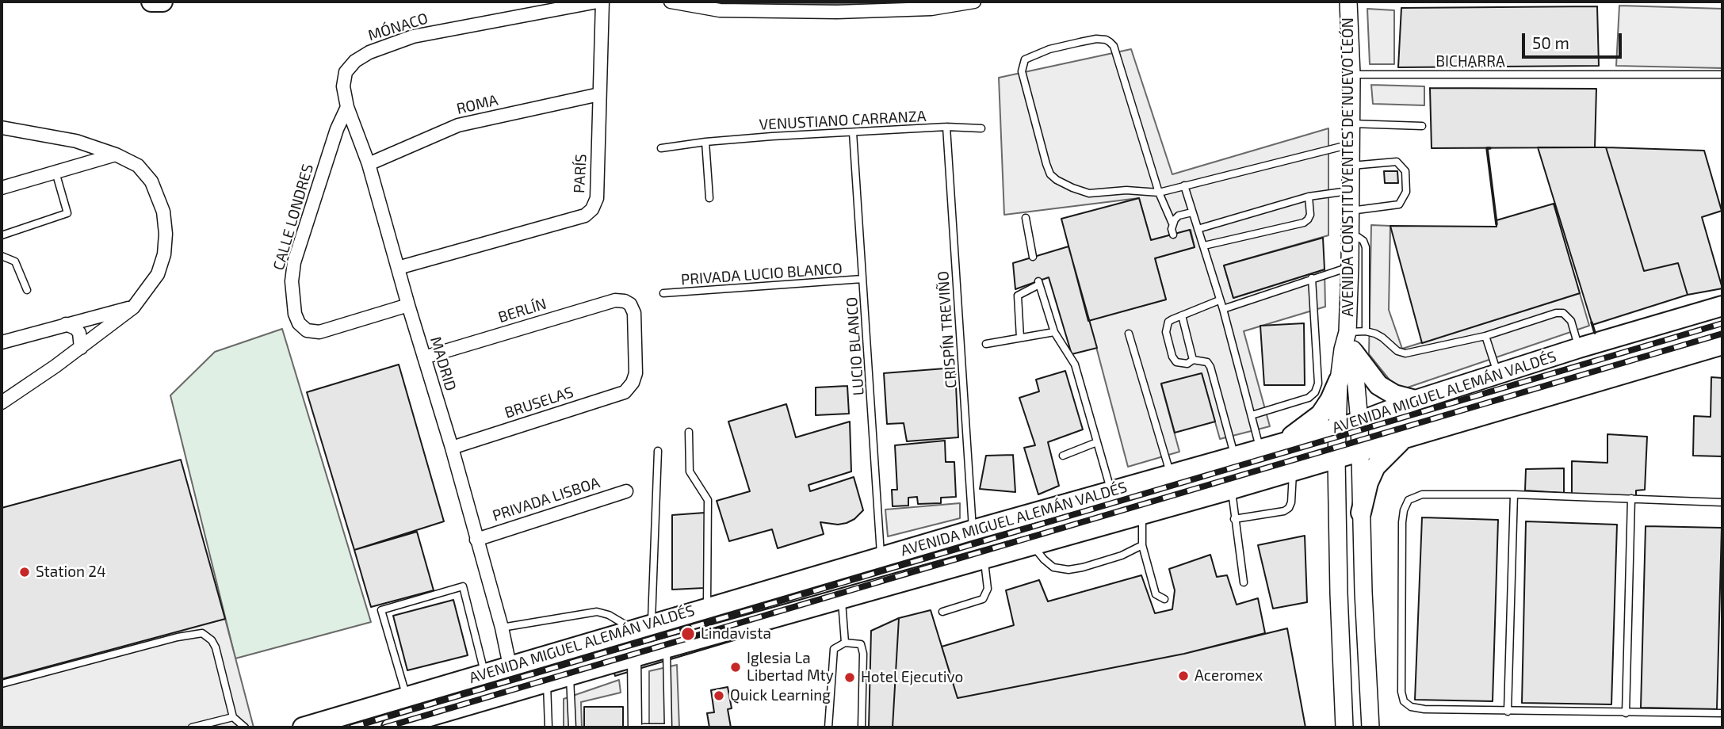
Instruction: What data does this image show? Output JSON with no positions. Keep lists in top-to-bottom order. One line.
{"streets":{"highway":["AVENIDA MIGUEL ALEMÁN VALDÉS"],"main road":["AVENIDA CONSTITUYENTES DE NUEVO LEÓN"],"street":["MÓNACO","ROMA","PARÍS","CALLE LONDRES","BERLÍN","MADRID","BRUSELAS","PRIVADA LISBOA"],"lane":["BICHARRA","VENUSTIANO CARRANZA","PRIVADA LUCIO BLANCO","CRISPÍN TREVIÑO","LUCIO BLANCO"]},"crossings":[["MÓNACO","MADRID"],["BICHARRA","AVENIDA CONSTITUYENTES DE NUEVO LEÓN"],["ROMA","PARÍS"],["ROMA","MADRID"],["VENUSTIANO CARRANZA","CRISPÍN TREVIÑO"],["VENUSTIANO CARRANZA","LUCIO BLANCO"],["AVENIDA CONSTITUYENTES DE NUEVO LEÓN","AVENIDA MIGUEL ALEMÁN VALDÉS"],["PARÍS","MADRID"],["CALLE LONDRES","MADRID"],["PRIVADA LUCIO BLANCO","LUCIO BLANCO"],["BERLÍN","MADRID"],["BERLÍN","BRUSELAS"],["CRISPÍN TREVIÑO","AVENIDA MIGUEL ALEMÁN VALDÉS"],["LUCIO BLANCO","AVENIDA MIGUEL ALEMÁN VALDÉS"],["MADRID","AVENIDA MIGUEL ALEMÁN VALDÉS"],["MADRID","BRUSELAS"],["MADRID","PRIVADA LISBOA"]],"places":["Station 24","Lindavista","Iglesia La Libertad Mty","Aceromex","Hotel Ejecutivo","Quick Learning"],"scale_bar":"50 m"}
